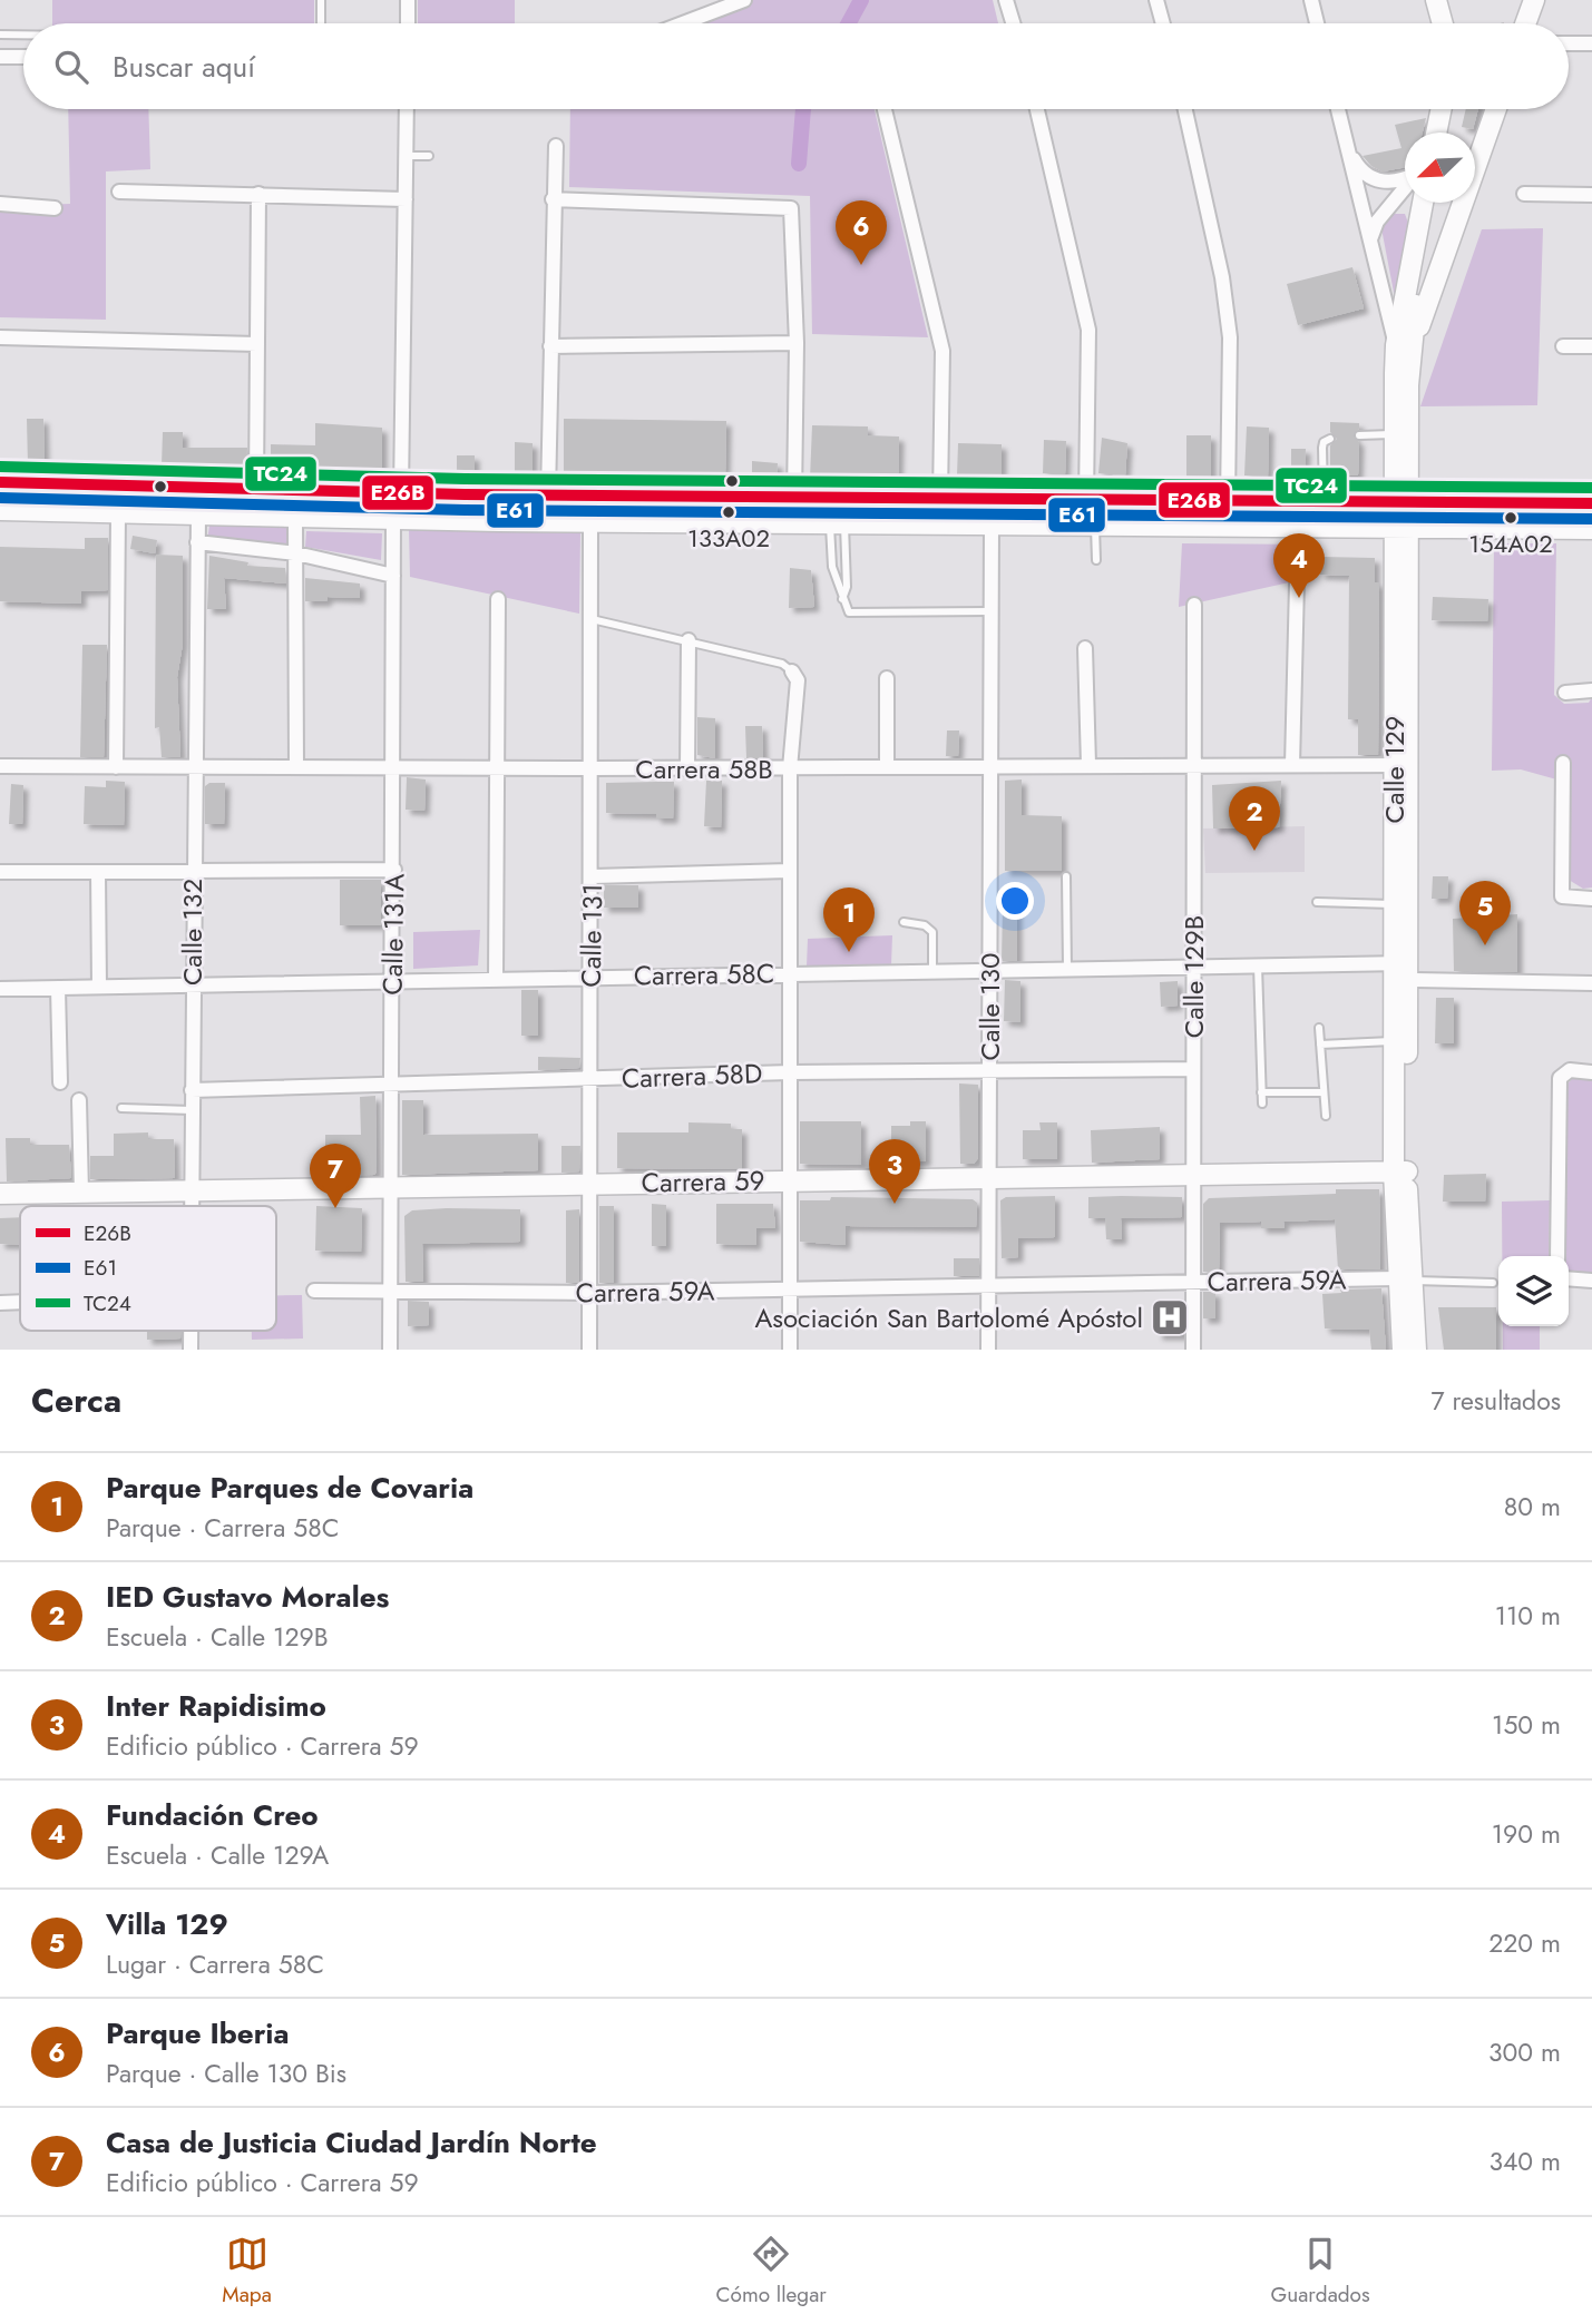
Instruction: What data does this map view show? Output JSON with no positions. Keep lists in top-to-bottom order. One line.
{"streets":{"main road":["Calle 129","Carrera 59"],"street":["Carrera 58B","Calle 132","Calle 131A","Calle 131","Carrera 58C","Calle 129B","Calle 130","Carrera 58D","Carrera 59A"]},"crossings":[["Carrera 58B","Calle 129"],["Carrera 58B","Calle 132"],["Carrera 58B","Calle 131A"],["Carrera 58B","Calle 131"],["Carrera 58B","Calle 129B"],["Carrera 58B","Calle 130"],["Calle 129","Carrera 58C"],["Calle 129","Carrera 59"],["Calle 129","Carrera 59A"],["Calle 132","Carrera 58C"],["Calle 132","Carrera 58D"],["Calle 132","Carrera 59"],["Calle 131A","Carrera 58C"],["Calle 131A","Carrera 58D"],["Calle 131A","Carrera 59"],["Calle 131A","Carrera 59A"],["Calle 131","Carrera 58C"],["Calle 131","Carrera 58D"],["Calle 131","Carrera 59"],["Calle 131","Carrera 59A"],["Carrera 58C","Calle 129B"],["Carrera 58C","Calle 130"],["Calle 129B","Carrera 58D"],["Calle 129B","Carrera 59"],["Calle 129B","Carrera 59A"],["Calle 130","Carrera 58D"],["Calle 130","Carrera 59"],["Calle 130","Carrera 59A"]],"places":{"other":["133A02","154A02"],"hospital":["Asociación San Bartolomé Apóstol"]},"lines":["transit line TC24","transit line E26B","transit line E61"],"legend":["E26B","E61","TC24"],"north":"bottom left","page":{"search":"Buscar aquí","pins":["6","4","2","5","1","3","7"],"heading":["Cerca","7 resultados"],"list":[{"mark":"1","name":"Parque Parques de Covaria","note":"Parque · Carrera 58C","value":"80 m"},{"mark":"2","name":"IED Gustavo Morales","note":"Escuela · Calle 129B","value":"110 m"},{"mark":"3","name":"Inter Rapidisimo","note":"Edificio público · Carrera 59","value":"150 m"},{"mark":"4","name":"Fundación Creo","note":"Escuela · Calle 129A","value":"190 m"},{"mark":"5","name":"Villa 129","note":"Lugar · Carrera 58C","value":"220 m"},{"mark":"6","name":"Parque Iberia","note":"Parque · Calle 130 Bis","value":"300 m"},{"mark":"7","name":"Casa de Justicia Ciudad Jardín Norte","note":"Edificio público · Carrera 59","value":"340 m"}],"nav":["Mapa","Cómo llegar","Guardados"]}}
